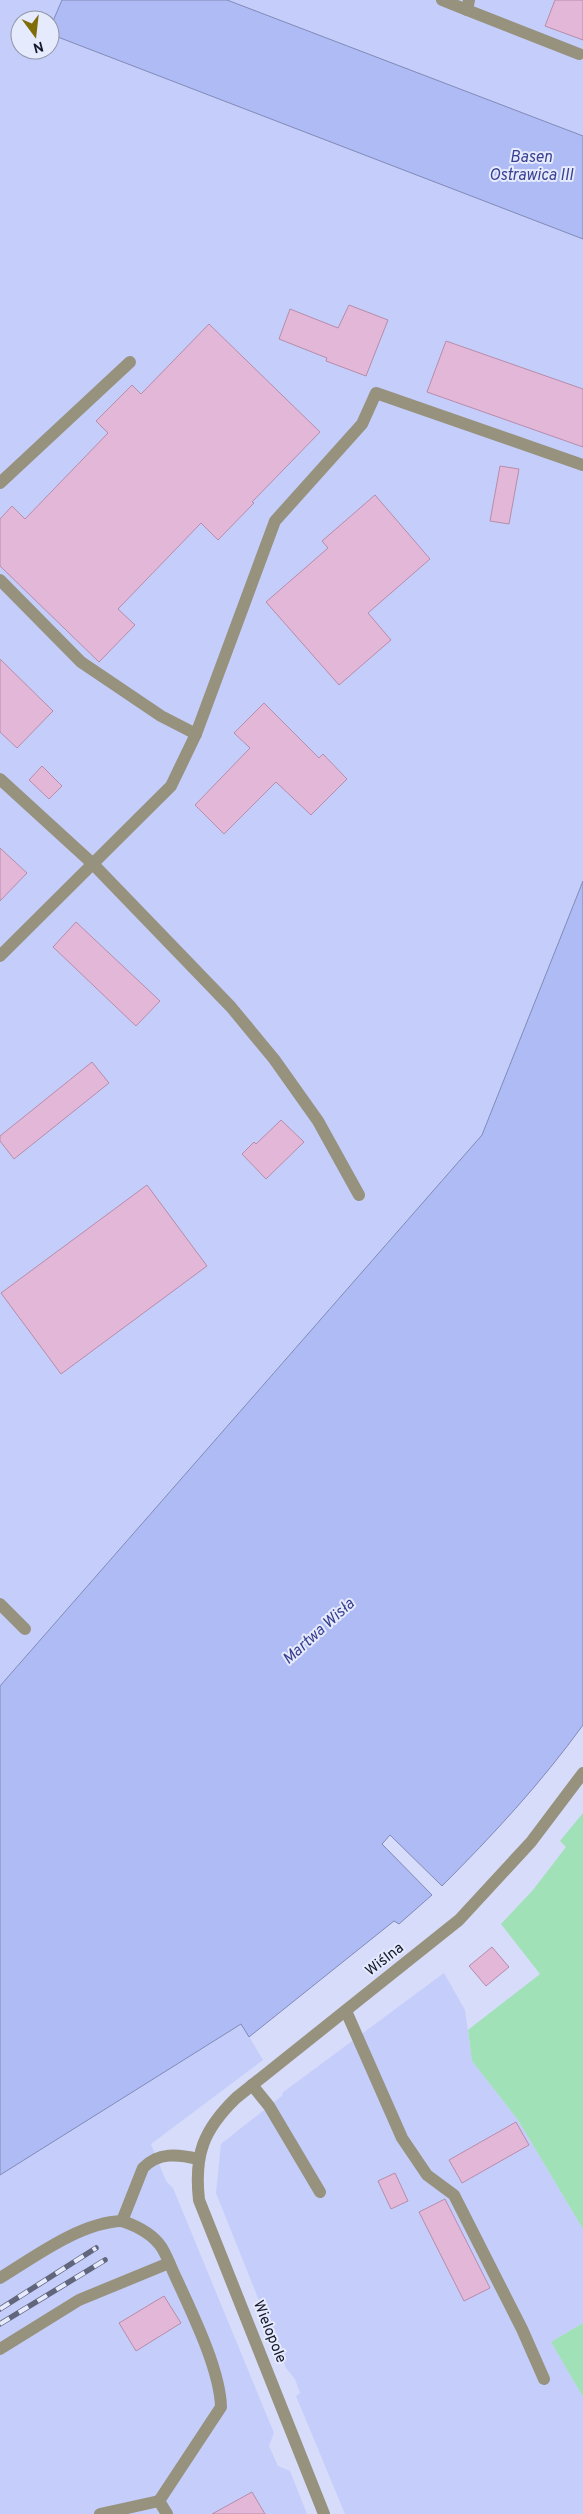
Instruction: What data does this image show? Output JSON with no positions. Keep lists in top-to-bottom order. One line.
{"streets":{"street":["Wiślna","Wielopole"]},"crossings":[["Wiślna","Wielopole"]],"water":["Basen Ostrawica III","Martwa Wisła"],"north":"bottom"}
